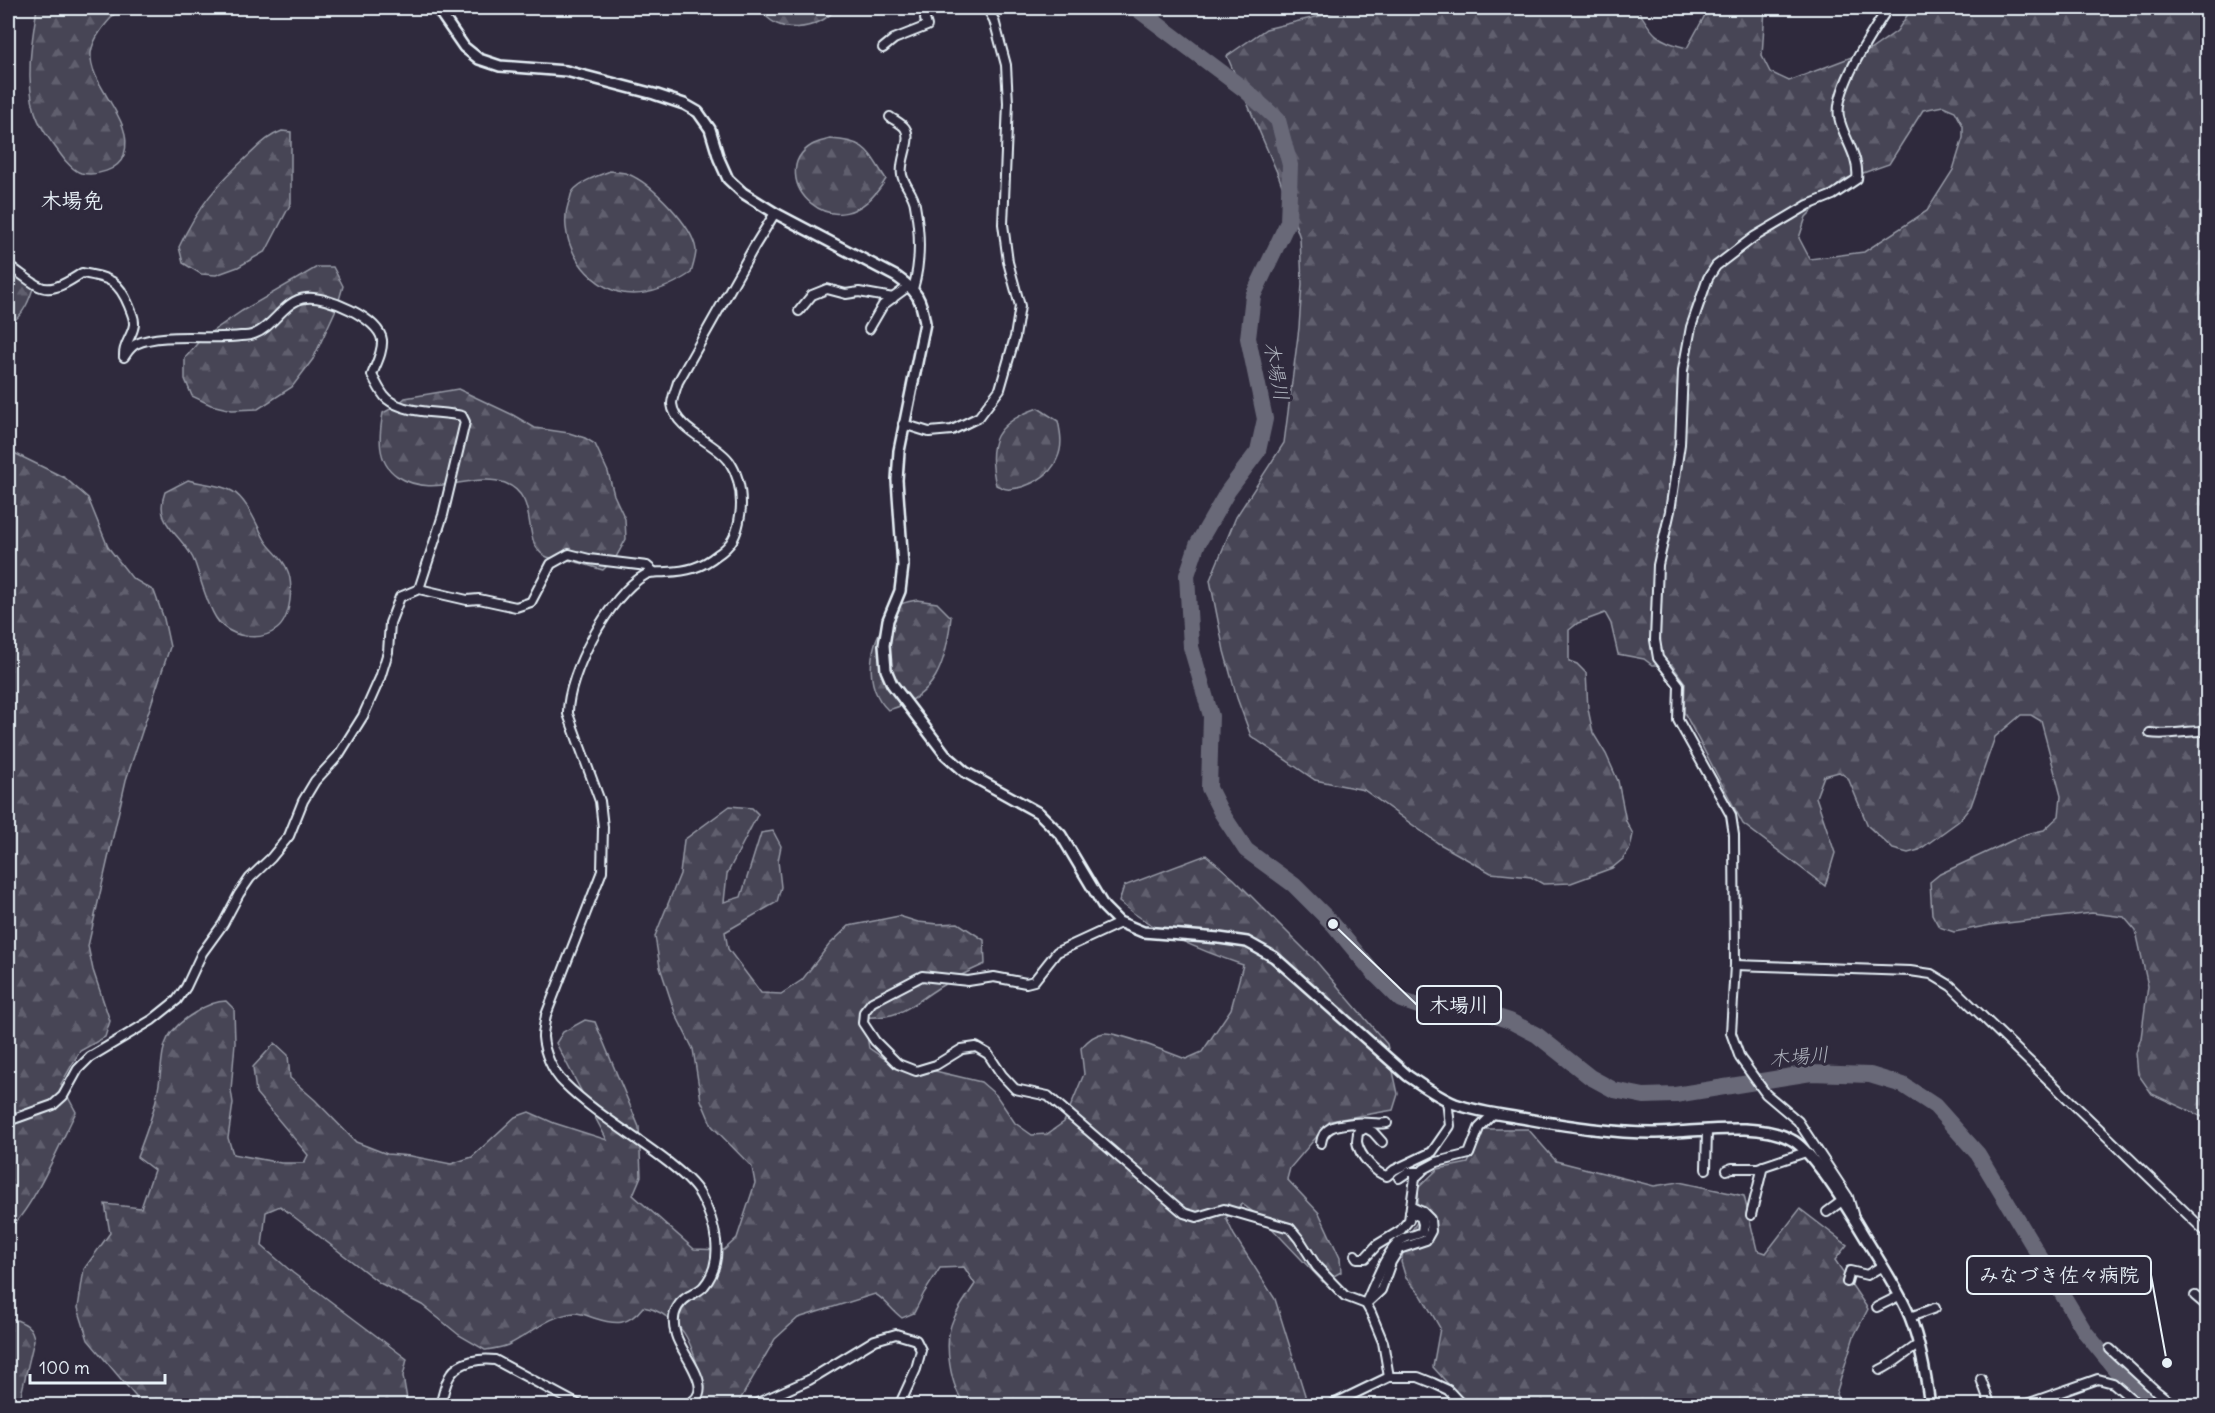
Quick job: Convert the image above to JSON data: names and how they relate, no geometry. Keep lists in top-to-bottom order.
{
  "districts": ["木場免"],
  "water": ["木場川"],
  "places": ["木場川", "みなづき佐々病院"],
  "scale_bar": "100 m"
}
